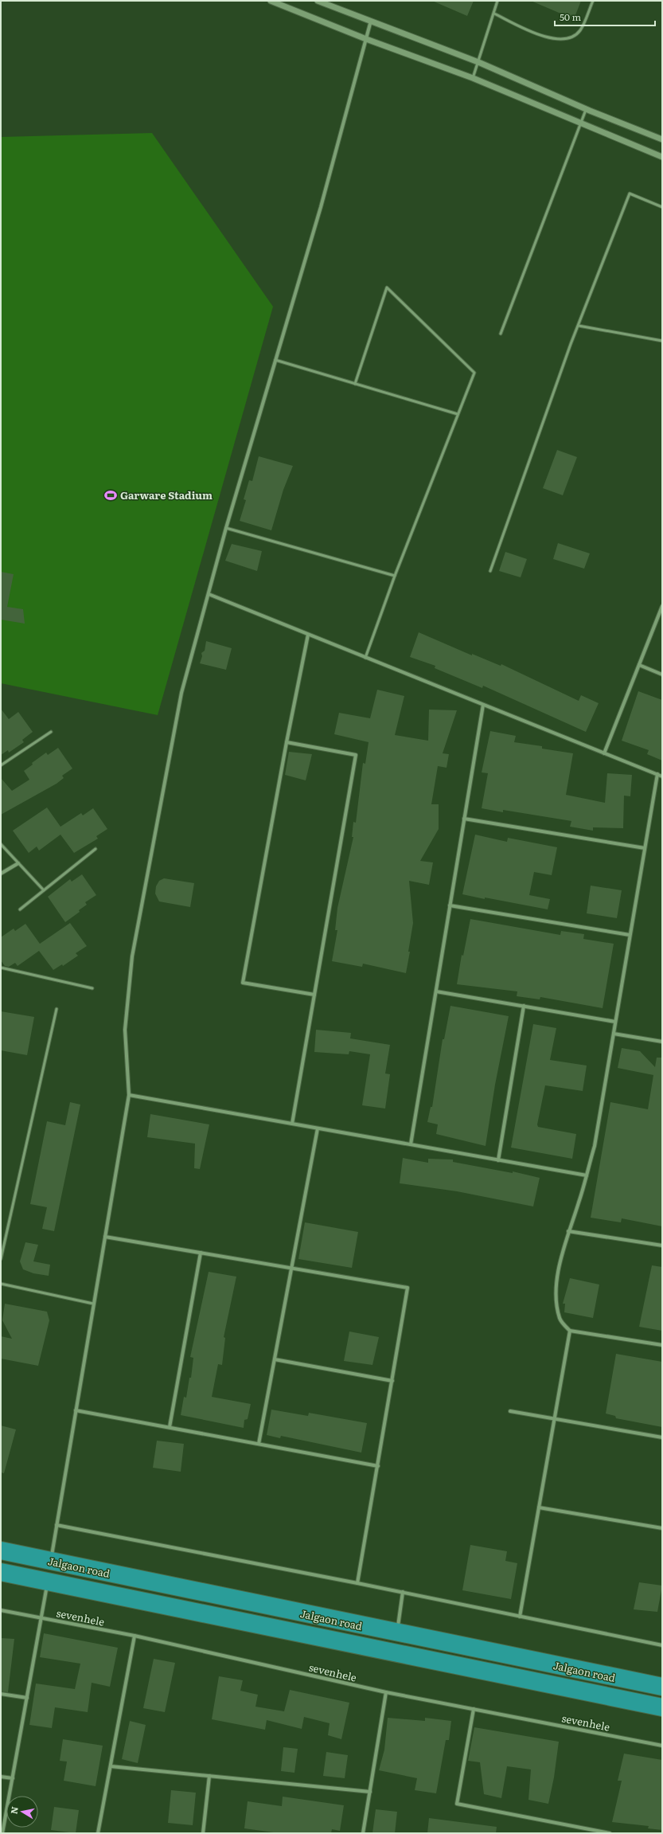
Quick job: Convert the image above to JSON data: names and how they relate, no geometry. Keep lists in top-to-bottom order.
{
  "streets": {
    "highway": ["Jalgaon road"],
    "street": ["sevenhele"]
  },
  "places": {
    "sports": ["Garware Stadium"]
  },
  "scale_bar": "50 m",
  "north": "left"
}
